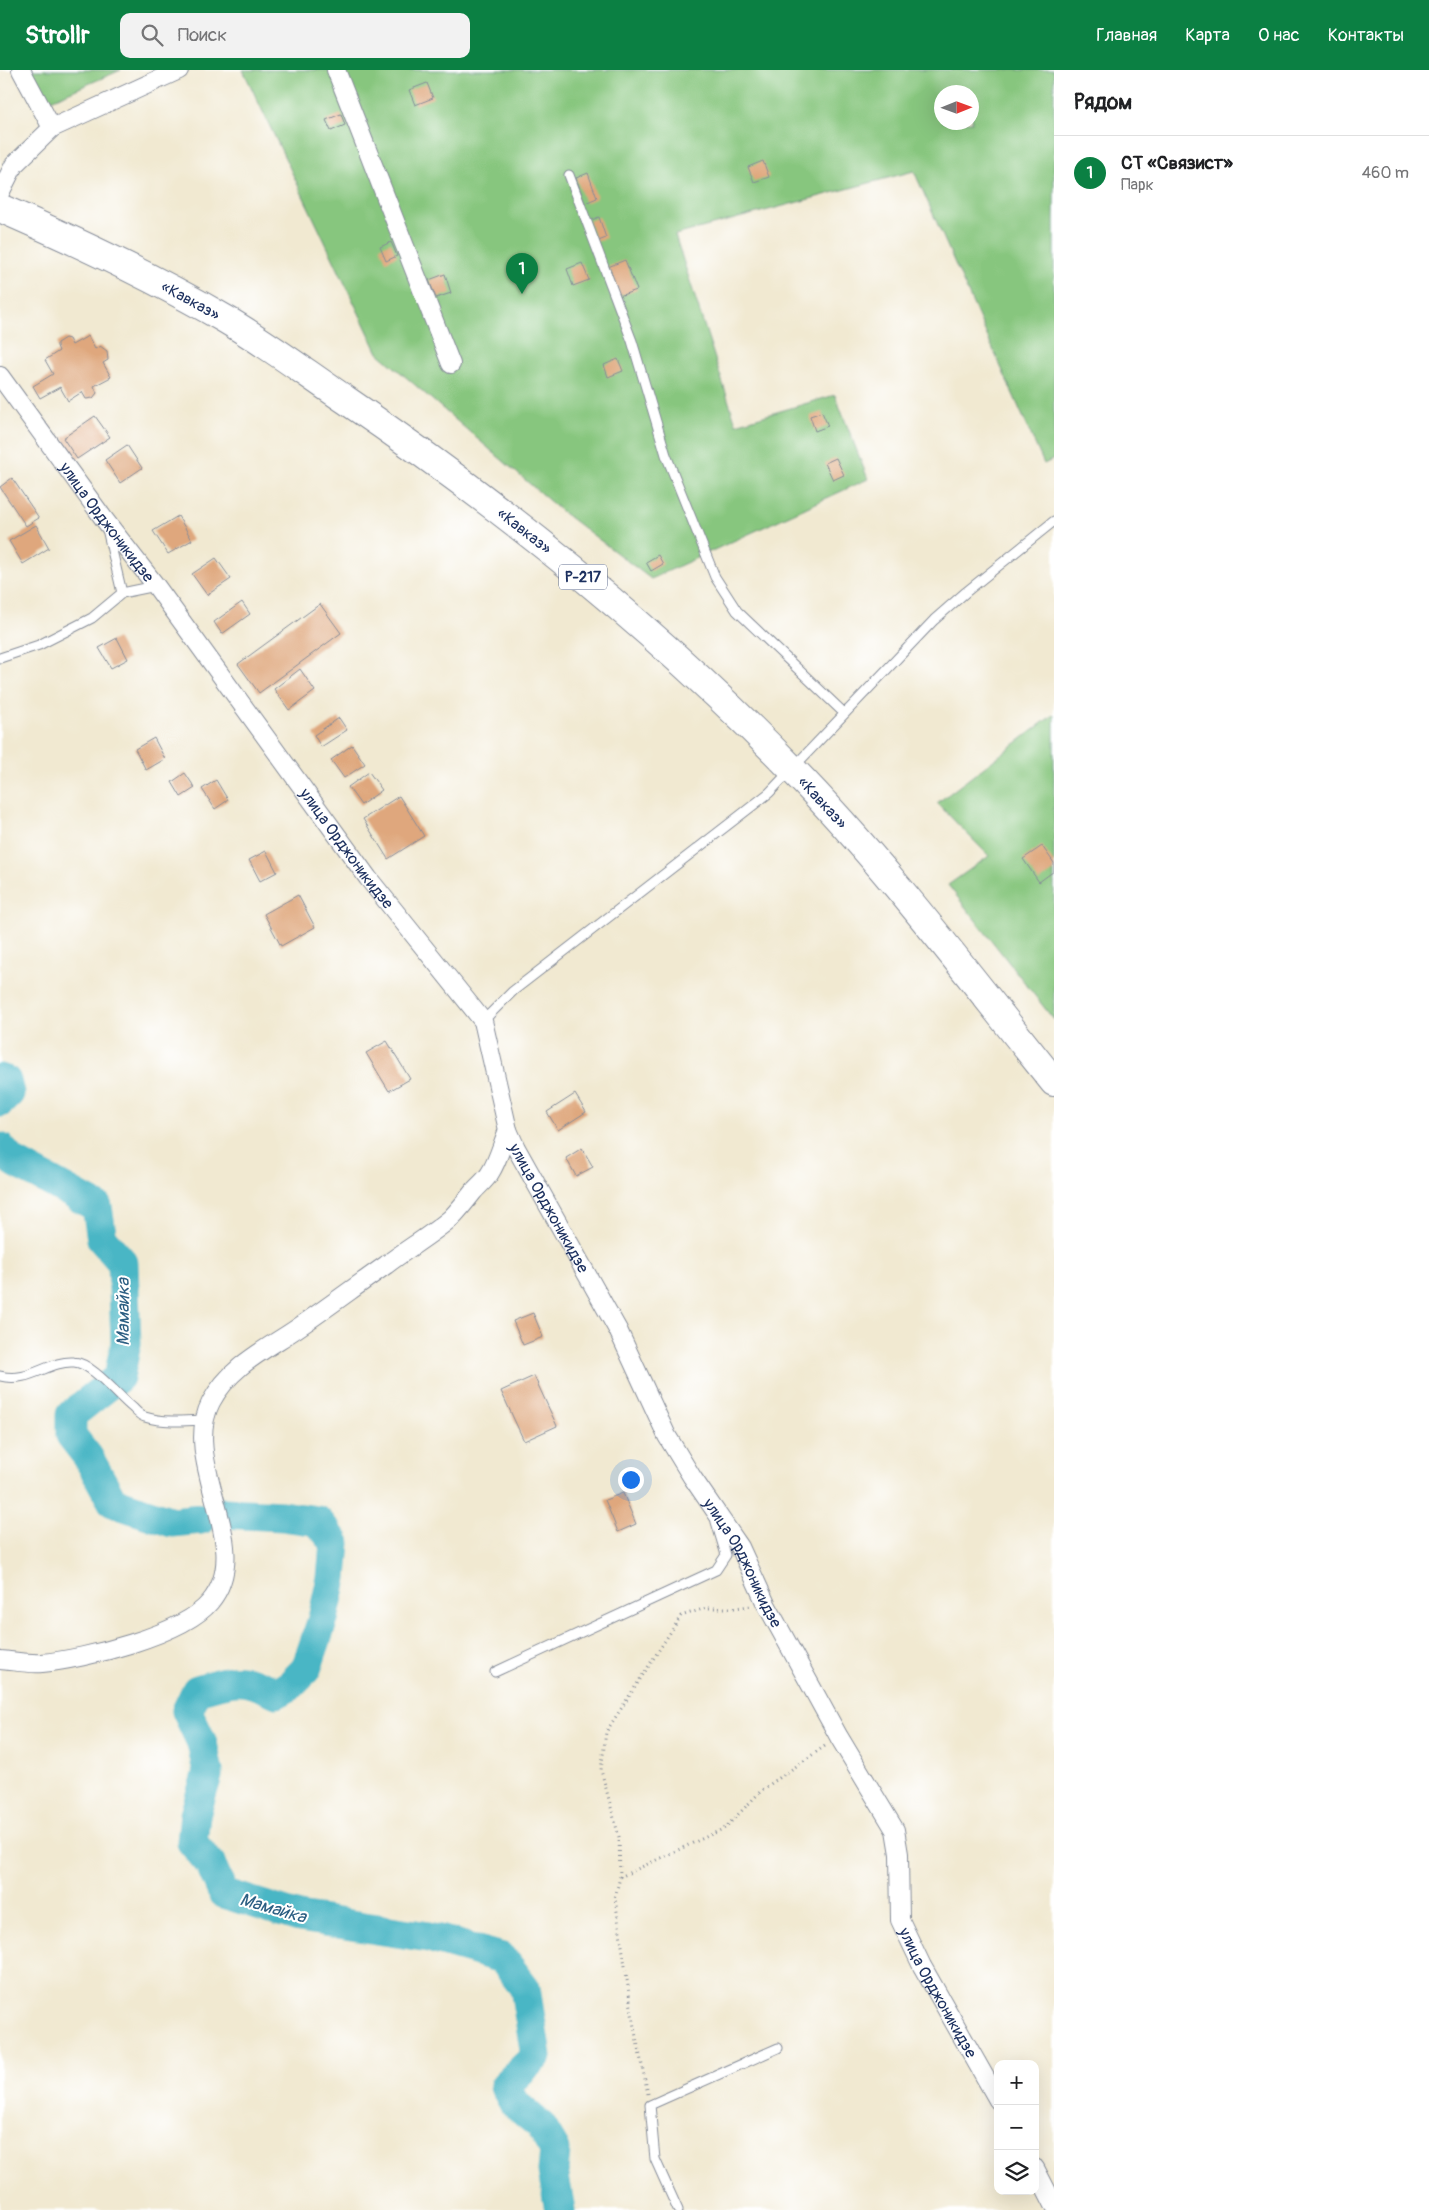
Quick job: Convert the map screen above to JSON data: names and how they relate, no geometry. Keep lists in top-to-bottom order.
{
  "streets": {
    "highway": ["«Кавказ»", "Р-217"],
    "street": ["улица Орджоникидзе"]
  },
  "water": ["Мамайка"],
  "north": "right",
  "page": {
    "header": "Strollr",
    "search": "Поиск",
    "nav": [
      "Главная",
      "Карта",
      "О нас",
      "Контакты"
    ],
    "heading": "Рядом",
    "list": [
      {
        "mark": "1",
        "name": "СТ «Связист»",
        "note": "Парк",
        "value": "460 m"
      }
    ],
    "pins": "1",
    "map_buttons": ["+", "−"]
  }
}
